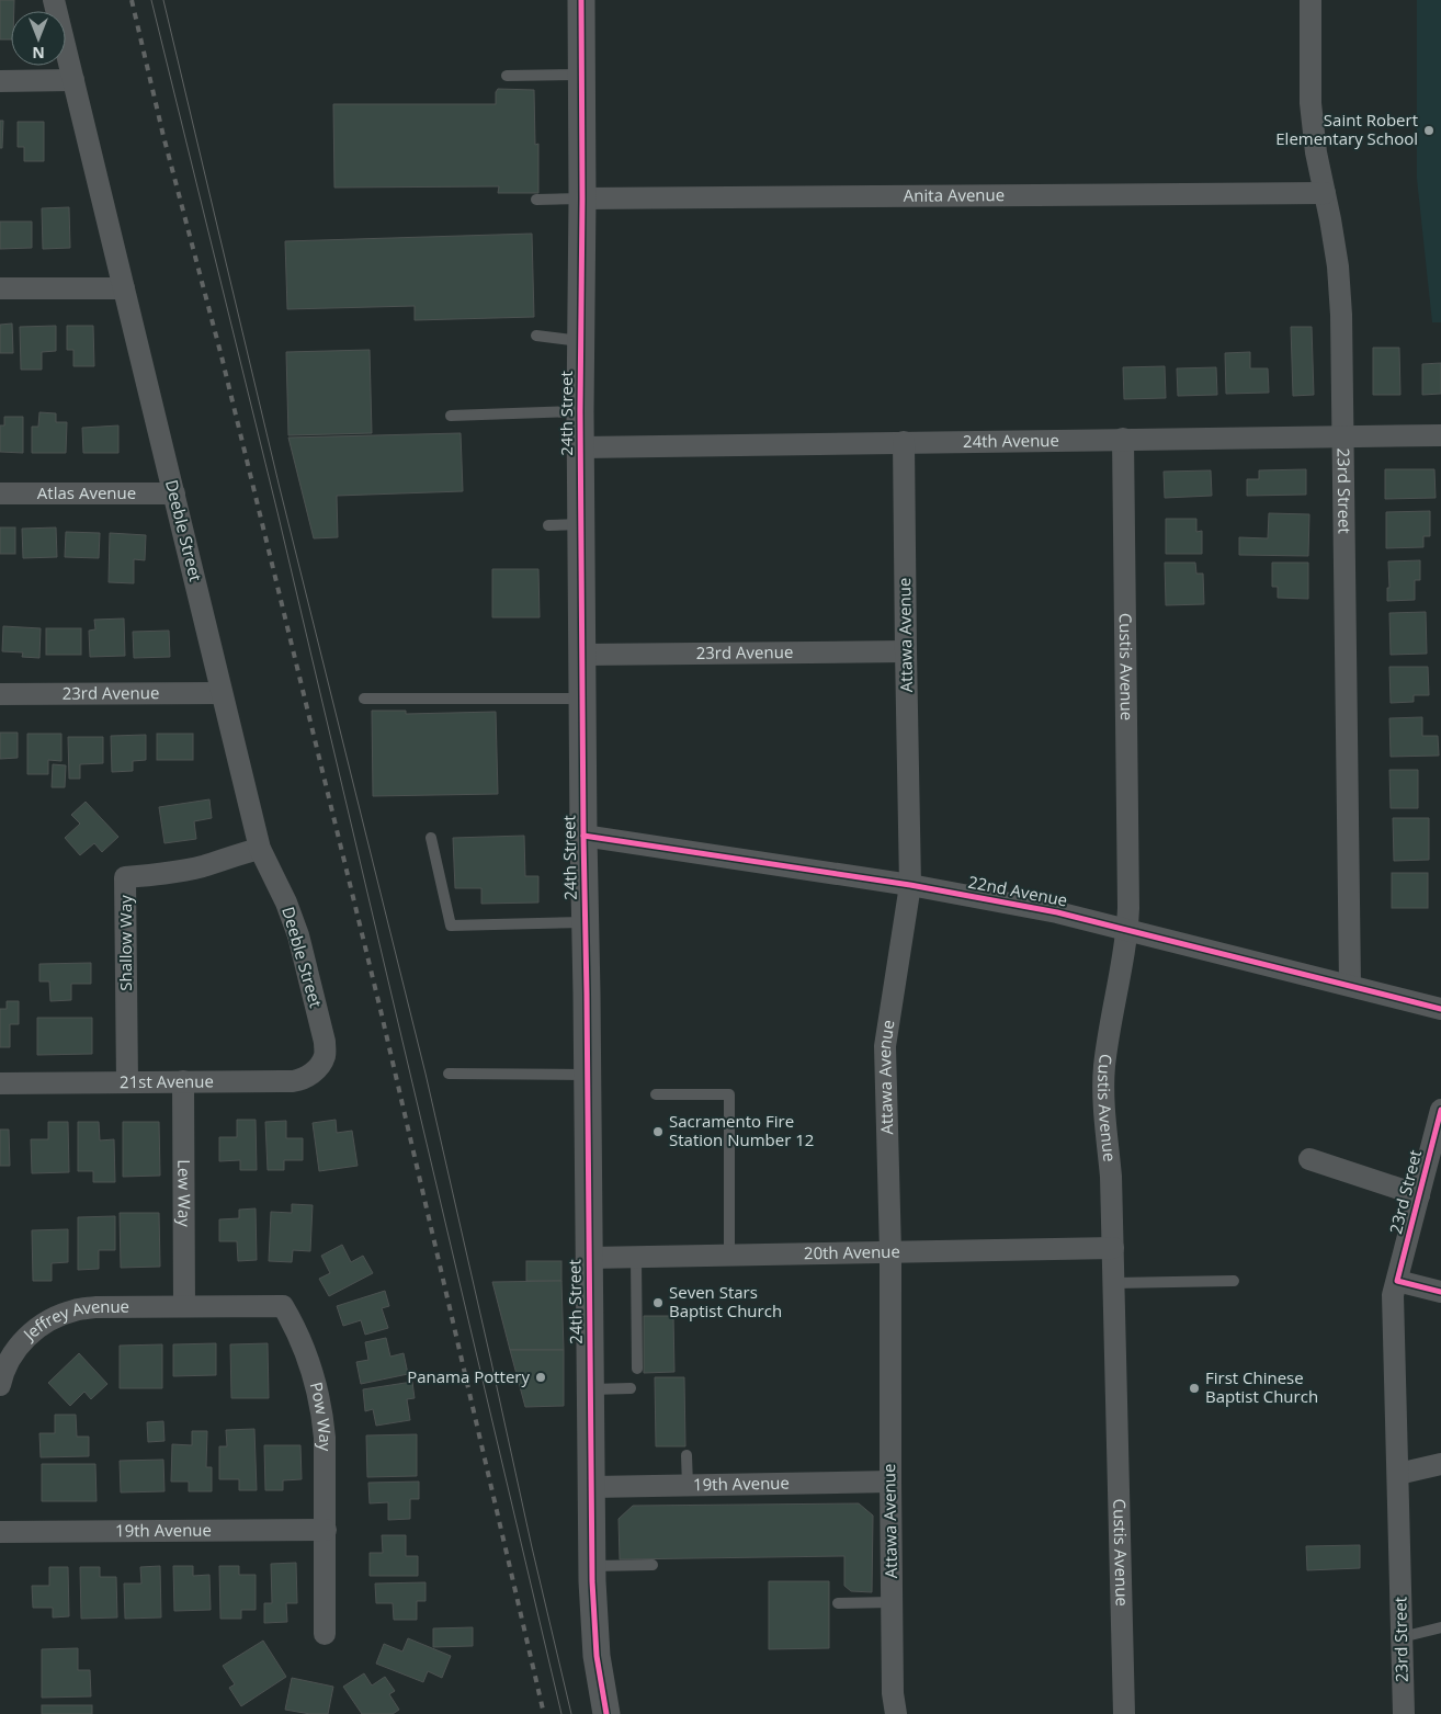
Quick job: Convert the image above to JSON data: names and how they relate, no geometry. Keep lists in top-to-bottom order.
{
  "streets": {
    "street": [
      "Anita Avenue",
      "24th Street",
      "24th Avenue",
      "23rd Street",
      "Atlas Avenue",
      "Deeble Street",
      "Attawa Avenue",
      "23rd Avenue",
      "Custis Avenue",
      "22nd Avenue",
      "Shallow Way",
      "21st Avenue",
      "Lew Way",
      "20th Avenue",
      "Jeffrey Avenue",
      "Pow Way",
      "19th Avenue"
    ]
  },
  "crossings": [
    ["Anita Avenue", "24th Street"],
    ["Anita Avenue", "23rd Street"],
    ["24th Street", "24th Avenue"],
    ["24th Street", "23rd Avenue"],
    ["24th Street", "22nd Avenue"],
    ["24th Street", "20th Avenue"],
    ["24th Street", "19th Avenue"],
    ["24th Avenue", "23rd Street"],
    ["24th Avenue", "Attawa Avenue"],
    ["24th Avenue", "Custis Avenue"],
    ["23rd Street", "22nd Avenue"],
    ["Atlas Avenue", "Deeble Street"],
    ["Deeble Street", "23rd Avenue"],
    ["Deeble Street", "Shallow Way"],
    ["Deeble Street", "21st Avenue"],
    ["Attawa Avenue", "23rd Avenue"],
    ["Attawa Avenue", "22nd Avenue"],
    ["Attawa Avenue", "20th Avenue"],
    ["Attawa Avenue", "19th Avenue"],
    ["Custis Avenue", "22nd Avenue"],
    ["Custis Avenue", "20th Avenue"],
    ["Shallow Way", "21st Avenue"],
    ["21st Avenue", "Lew Way"],
    ["Lew Way", "Jeffrey Avenue"],
    ["Lew Way", "Pow Way"],
    ["Jeffrey Avenue", "Pow Way"],
    ["Pow Way", "19th Avenue"]
  ],
  "places": [
    "Saint Robert Elementary School",
    "Sacramento Fire Station Number 12",
    "Seven Stars Baptist Church",
    "Panama Pottery",
    "First Chinese Baptist Church"
  ],
  "north": "bottom"
}
